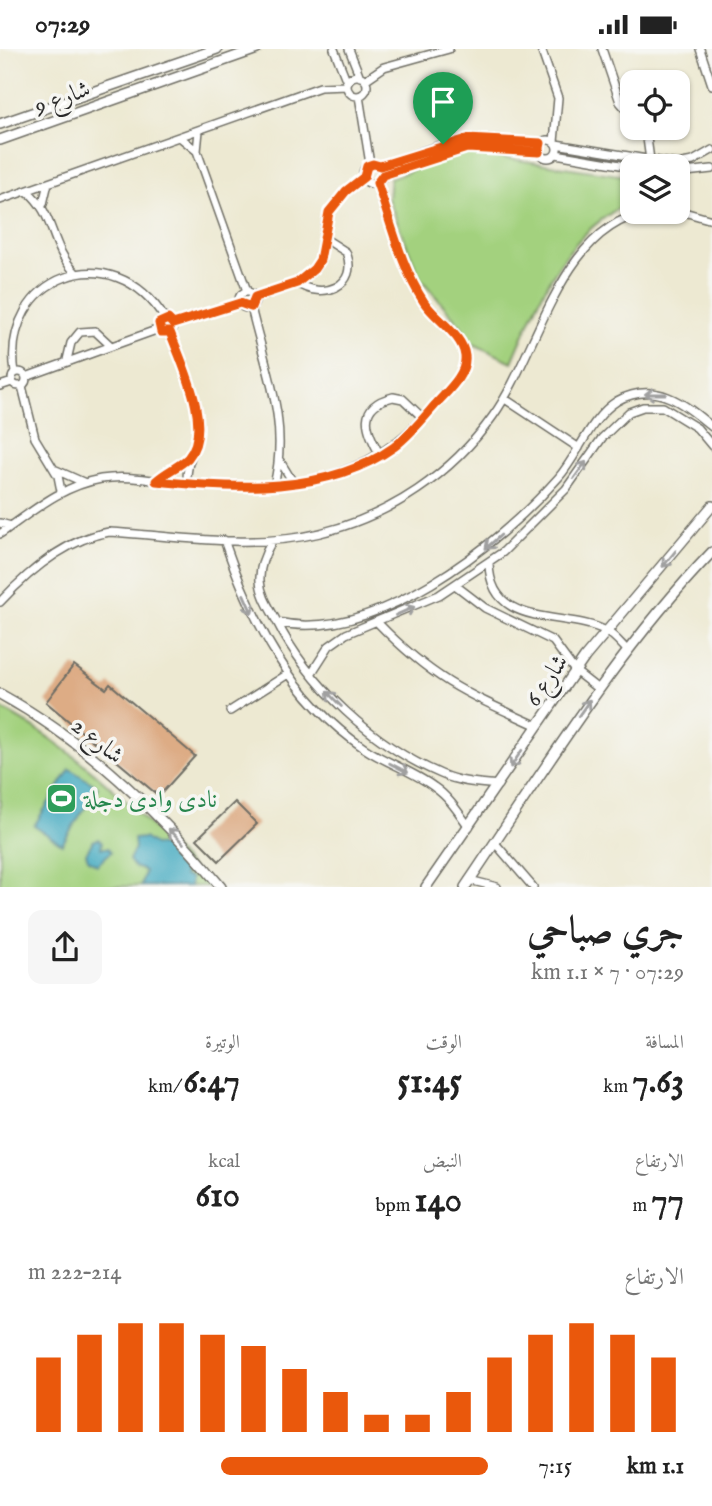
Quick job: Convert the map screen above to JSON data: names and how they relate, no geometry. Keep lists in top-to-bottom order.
{
  "streets": {
    "street": ["شارع 9", "شارع 6", "شارع 2"]
  },
  "one_way": ["شارع 2"],
  "places": {
    "sports": ["نادى وادى دجلة"]
  },
  "page": {
    "status": "07:29",
    "heading": ["جري صباحي", "07:29 · 7 × 1.1 km"],
    "stats": [
      ["المسافة", "7.63 km"],
      ["الوقت", "51:45"],
      ["الوتيرة", "6:47 /km"],
      ["الارتفاع", "77 m"],
      ["النبض", "140 bpm"],
      ["kcal", "610"]
    ],
    "chart": ["الارتفاع", "214–222 m"],
    "list": [
      {
        "name": "1.1 km",
        "note": "7:15"
      }
    ]
  }
}
